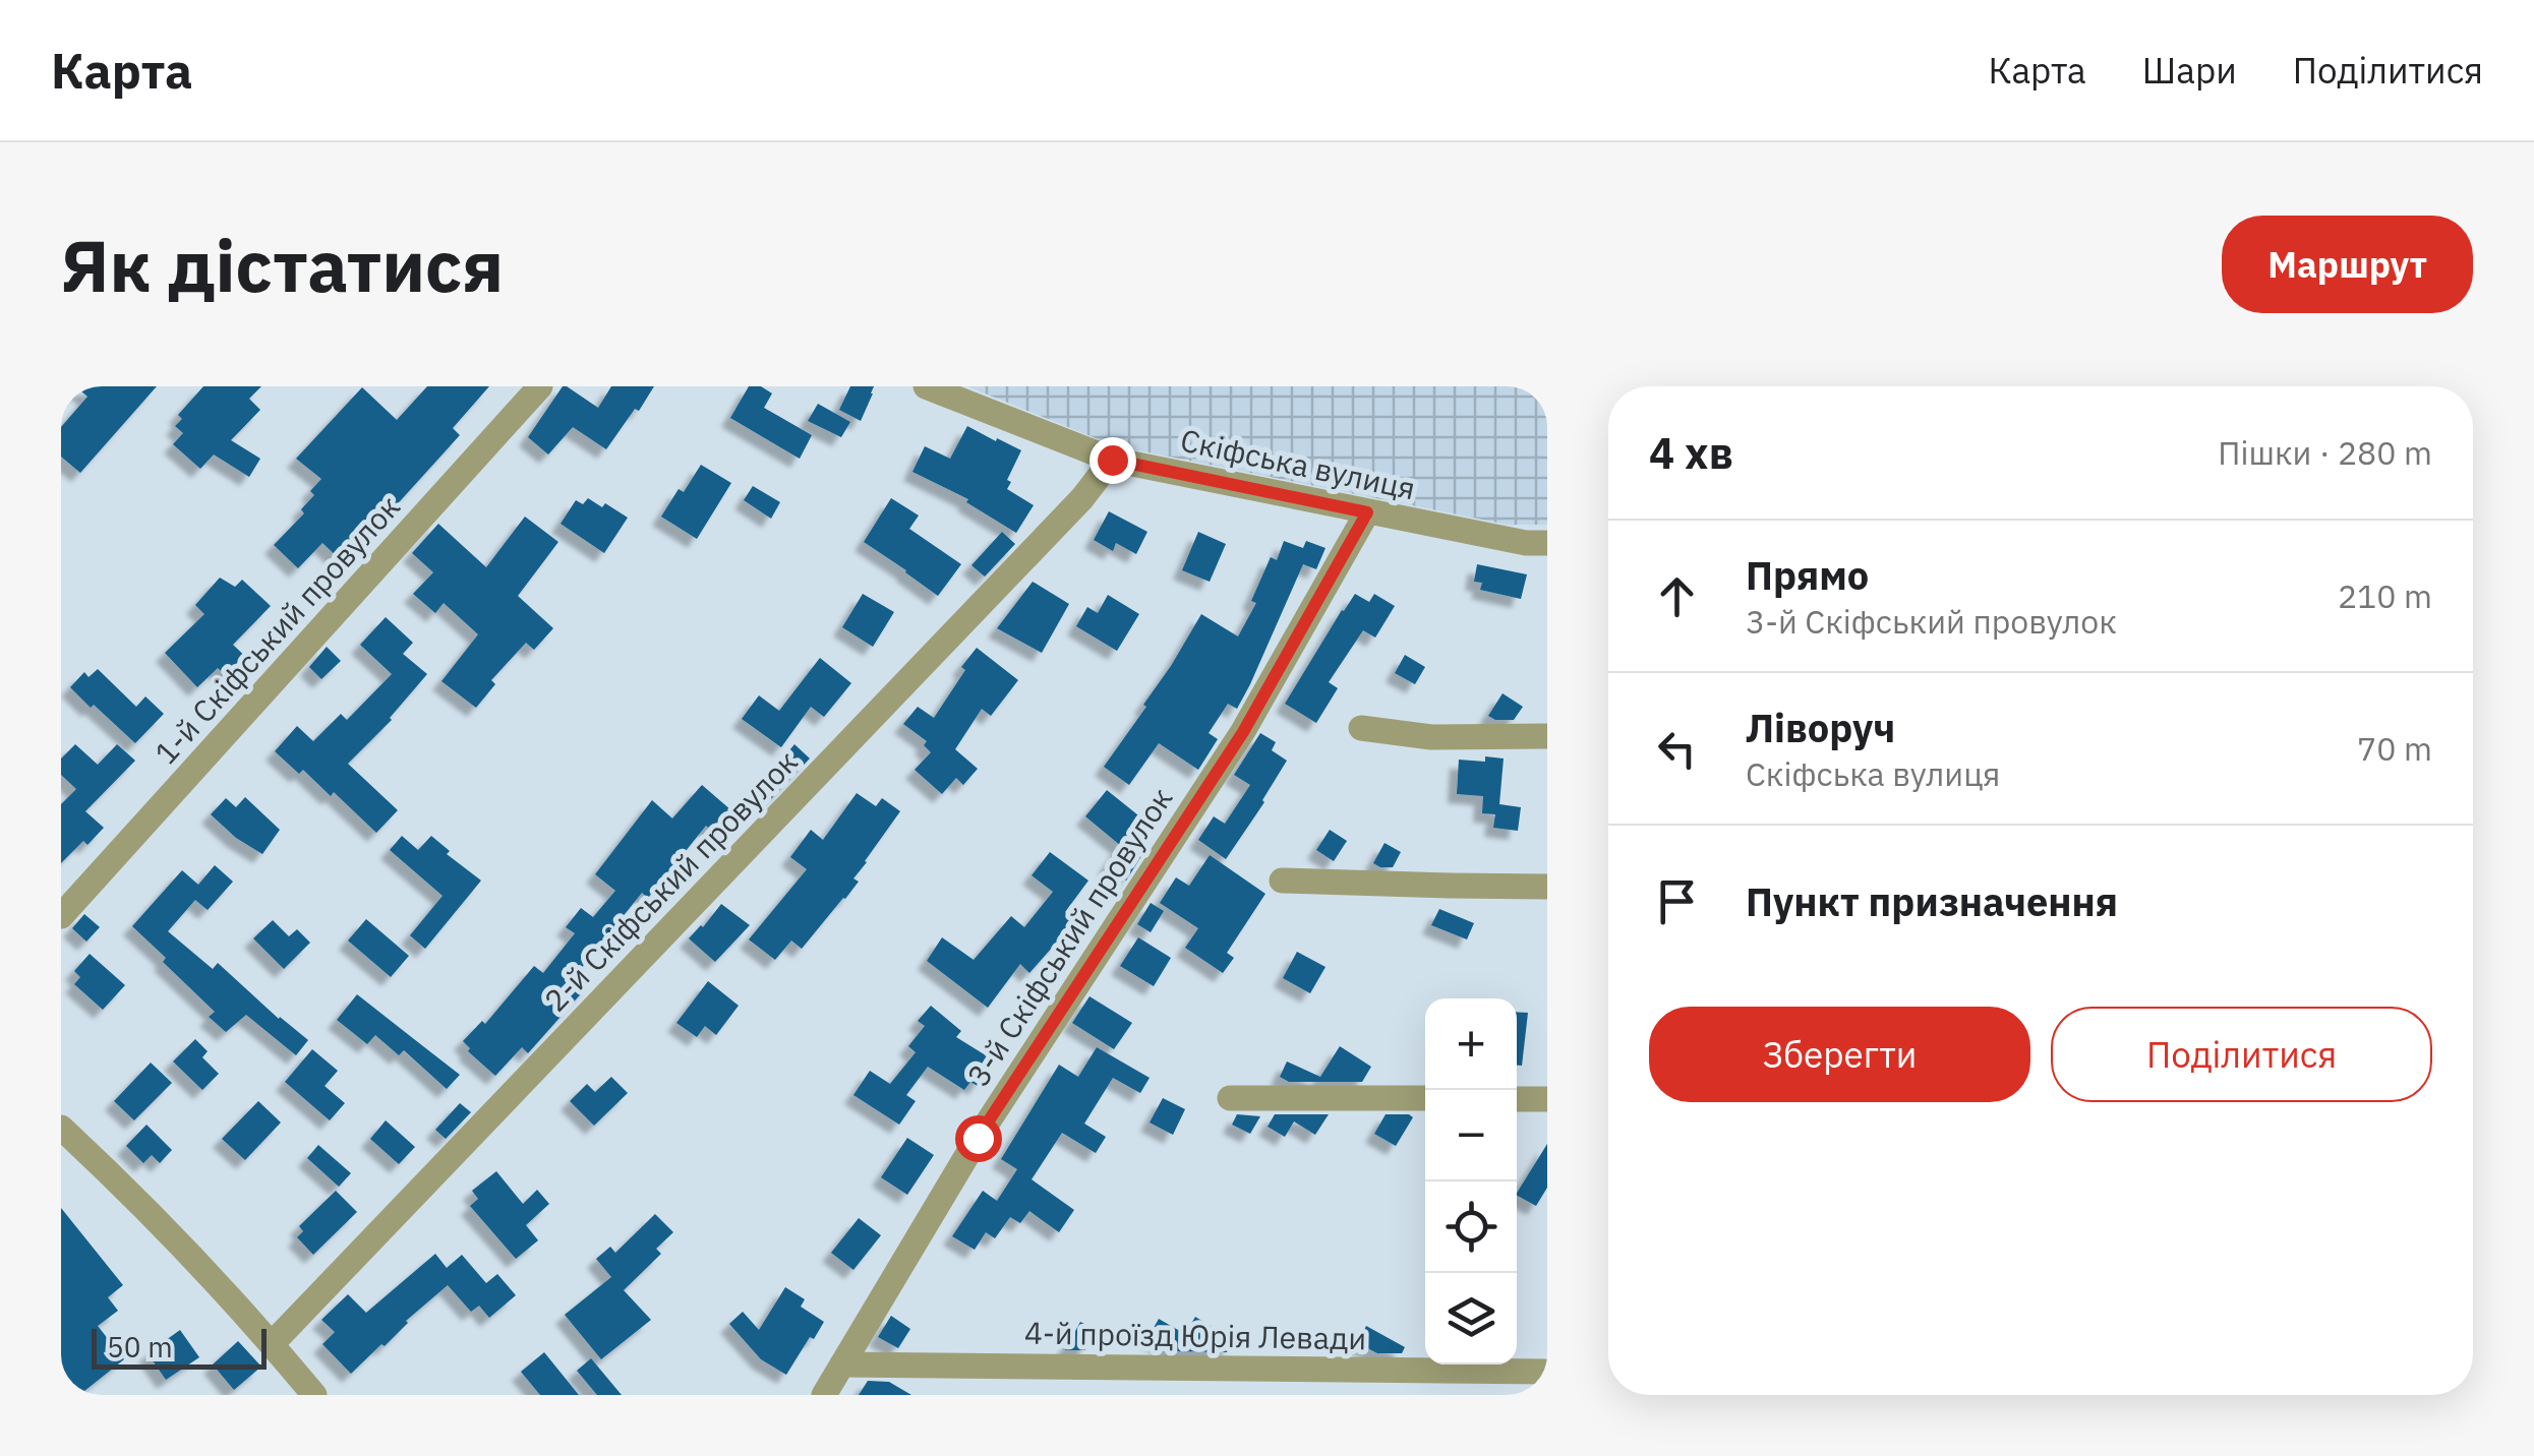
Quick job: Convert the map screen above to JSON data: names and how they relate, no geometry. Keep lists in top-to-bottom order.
{
  "streets": {
    "street": [
      "Скіфська вулиця",
      "1-й Скіфський провулок",
      "2-й Скіфський провулок",
      "3-й Скіфський провулок",
      "4-й проїзд Юрія Левади"
    ]
  },
  "crossings": [
    ["Скіфська вулиця", "2-й Скіфський провулок"],
    ["Скіфська вулиця", "3-й Скіфський провулок"],
    ["3-й Скіфський провулок", "4-й проїзд Юрія Левади"]
  ],
  "scale_bar": "50 m",
  "page": {
    "header": "Карта",
    "nav": ["Карта", "Шари", "Поділитися"],
    "buttons": [
      "Маршрут",
      ["Зберегти", "Поділитися"]
    ],
    "title": "Як дістатися",
    "heading": ["4 хв", "Пішки · 280 m"],
    "list": [
      ["Прямо", "3-й Скіфський провулок", "210 m"],
      ["Ліворуч", "Скіфська вулиця", "70 m"],
      "Пункт призначення"
    ],
    "map_buttons": ["+", "−"],
    "scale": "50 m"
  }
}
